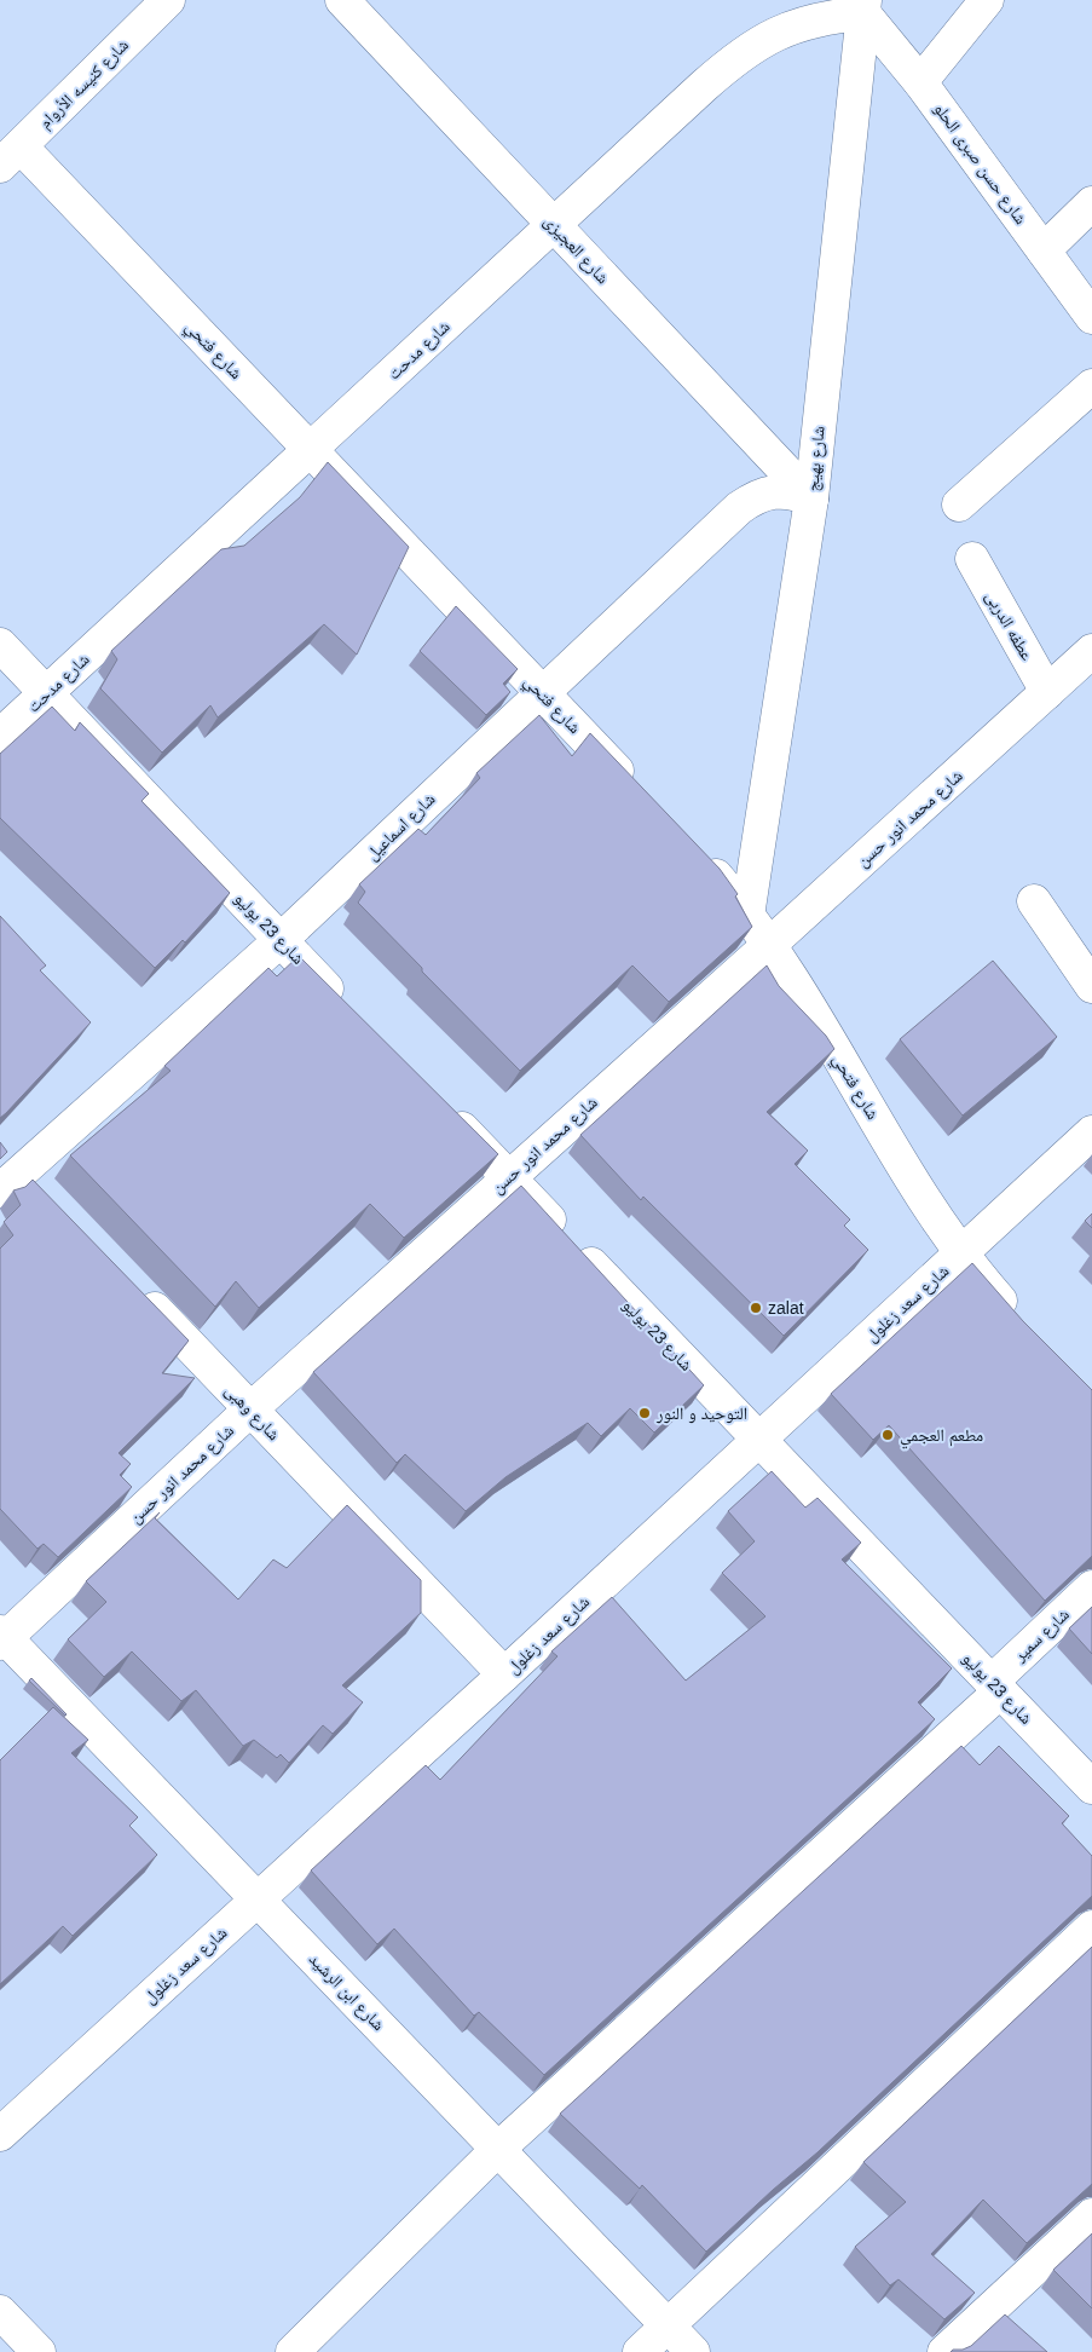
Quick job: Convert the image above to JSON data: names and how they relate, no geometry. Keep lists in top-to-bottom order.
{
  "streets": {
    "street": [
      "شارع كنيسه الأروام",
      "شارع حسن صبرى الحلو",
      "شارع العجيزى",
      "شارع فتحي",
      "شارع مدحت",
      "شارع بهيج",
      "عطفه الدربى",
      "شارع محمد انور حسن",
      "شارع اسماعيل",
      "شارع 23 يوليو",
      "شارع سعد زغلول",
      "شارع وهبى",
      "شارع سمير",
      "شارع ابن الرشيد"
    ]
  },
  "crossings": [
    ["شارع كنيسه الأروام", "شارع فتحي"],
    ["شارع حسن صبرى الحلو", "شارع مدحت"],
    ["شارع حسن صبرى الحلو", "شارع بهيج"],
    ["شارع العجيزى", "شارع مدحت"],
    ["شارع العجيزى", "شارع بهيج"],
    ["شارع العجيزى", "شارع اسماعيل"],
    ["شارع فتحي", "شارع مدحت"],
    ["شارع فتحي", "شارع بهيج"],
    ["شارع فتحي", "شارع محمد انور حسن"],
    ["شارع فتحي", "شارع اسماعيل"],
    ["شارع فتحي", "شارع سعد زغلول"],
    ["شارع مدحت", "شارع بهيج"],
    ["شارع مدحت", "شارع 23 يوليو"],
    ["شارع بهيج", "شارع اسماعيل"],
    ["عطفه الدربى", "شارع محمد انور حسن"],
    ["شارع محمد انور حسن", "شارع 23 يوليو"],
    ["شارع محمد انور حسن", "شارع وهبى"],
    ["شارع محمد انور حسن", "شارع ابن الرشيد"],
    ["شارع اسماعيل", "شارع 23 يوليو"],
    ["شارع 23 يوليو", "شارع سعد زغلول"],
    ["شارع 23 يوليو", "شارع سمير"],
    ["شارع سعد زغلول", "شارع وهبى"],
    ["شارع سعد زغلول", "شارع ابن الرشيد"],
    ["شارع سمير", "شارع ابن الرشيد"]
  ],
  "places": ["zalat", "التوحيد و النور", "مطعم العجمي"]
}
